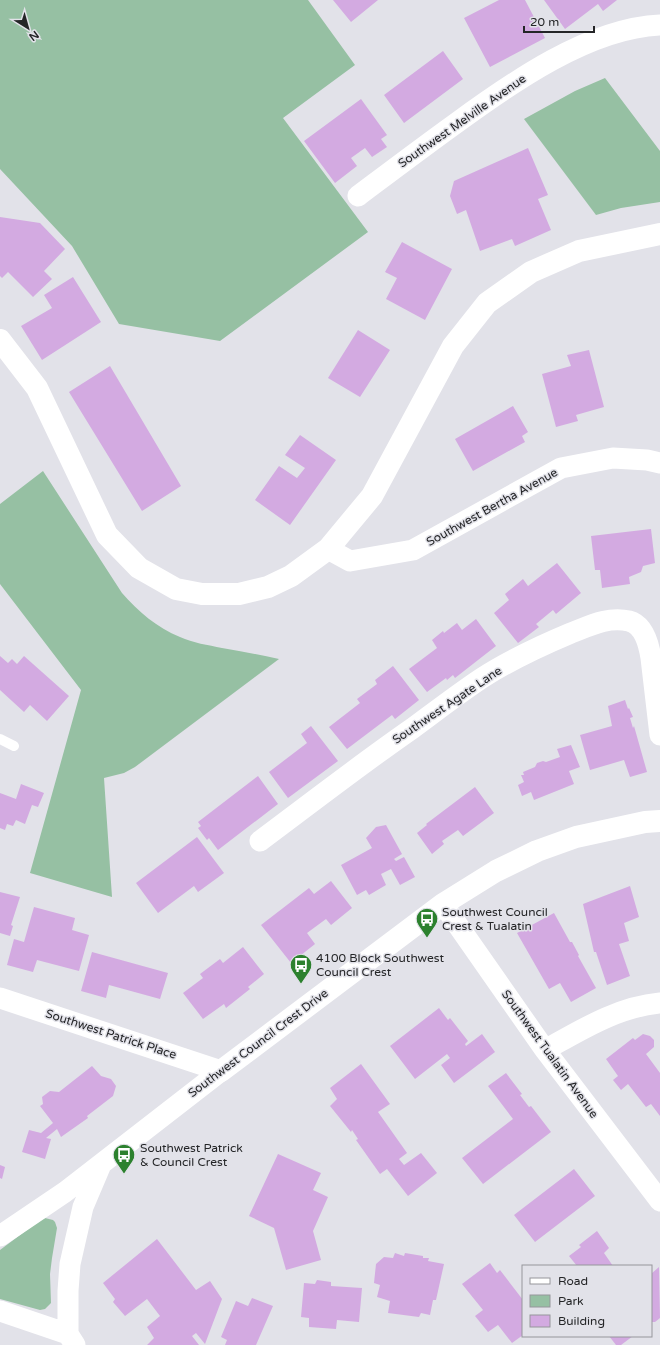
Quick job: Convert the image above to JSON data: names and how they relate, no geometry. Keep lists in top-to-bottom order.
{
  "streets": {
    "street": [
      "Southwest Melville Avenue",
      "Southwest Bertha Avenue",
      "Southwest Agate Lane",
      "Southwest Patrick Place",
      "Southwest Council Crest Drive",
      "Southwest Tualatin Avenue"
    ]
  },
  "crossings": [
    ["Southwest Patrick Place", "Southwest Council Crest Drive"],
    ["Southwest Council Crest Drive", "Southwest Tualatin Avenue"]
  ],
  "places": {
    "bus stop": ["Southwest Council Crest & Tualatin", "4100 Block Southwest Council Crest", "Southwest Patrick & Council Crest"]
  },
  "legend": ["Road", "Park", "Building"],
  "scale_bar": "20 m",
  "north": "bottom right"
}
